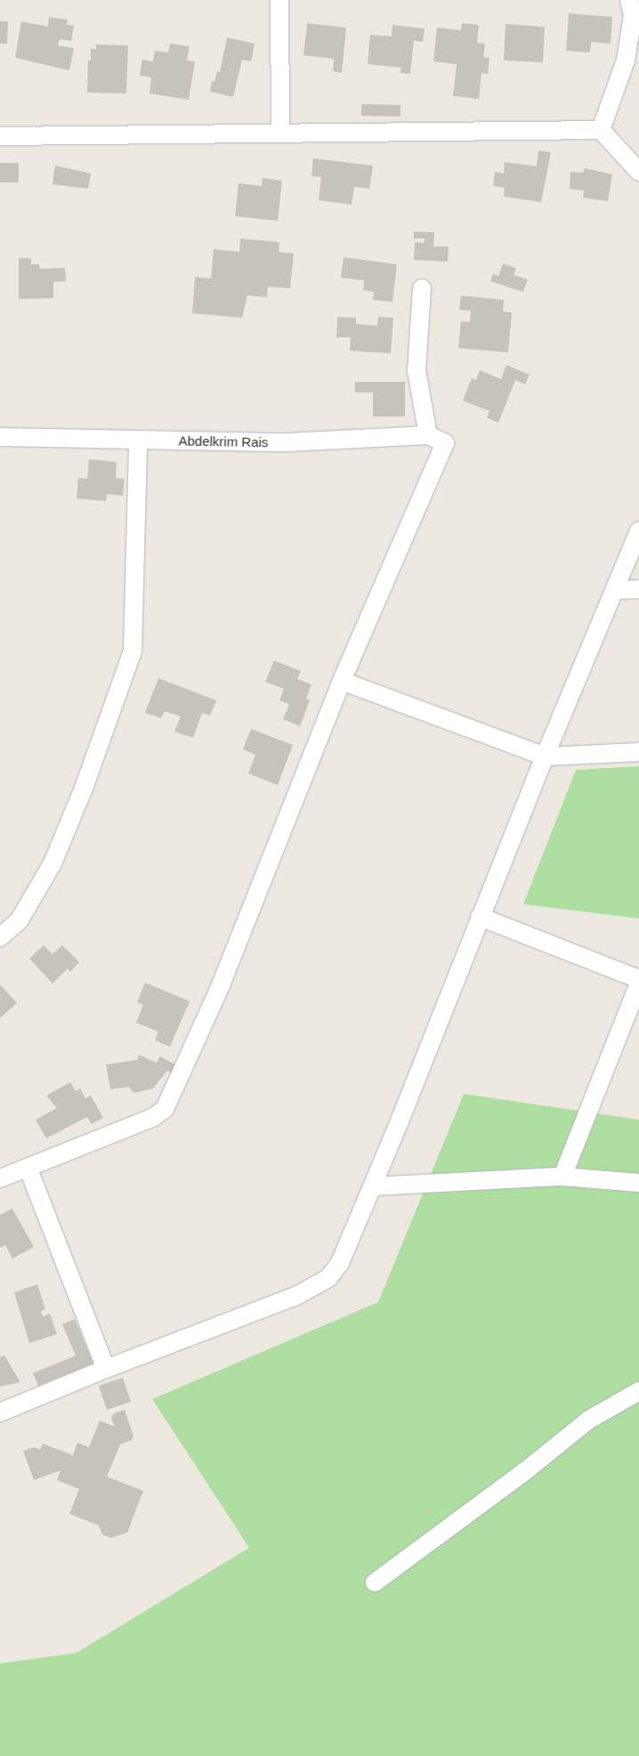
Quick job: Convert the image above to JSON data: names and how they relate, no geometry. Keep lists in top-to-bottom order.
{
  "streets": {
    "street": ["Abdelkrim Rais"]
  }
}
